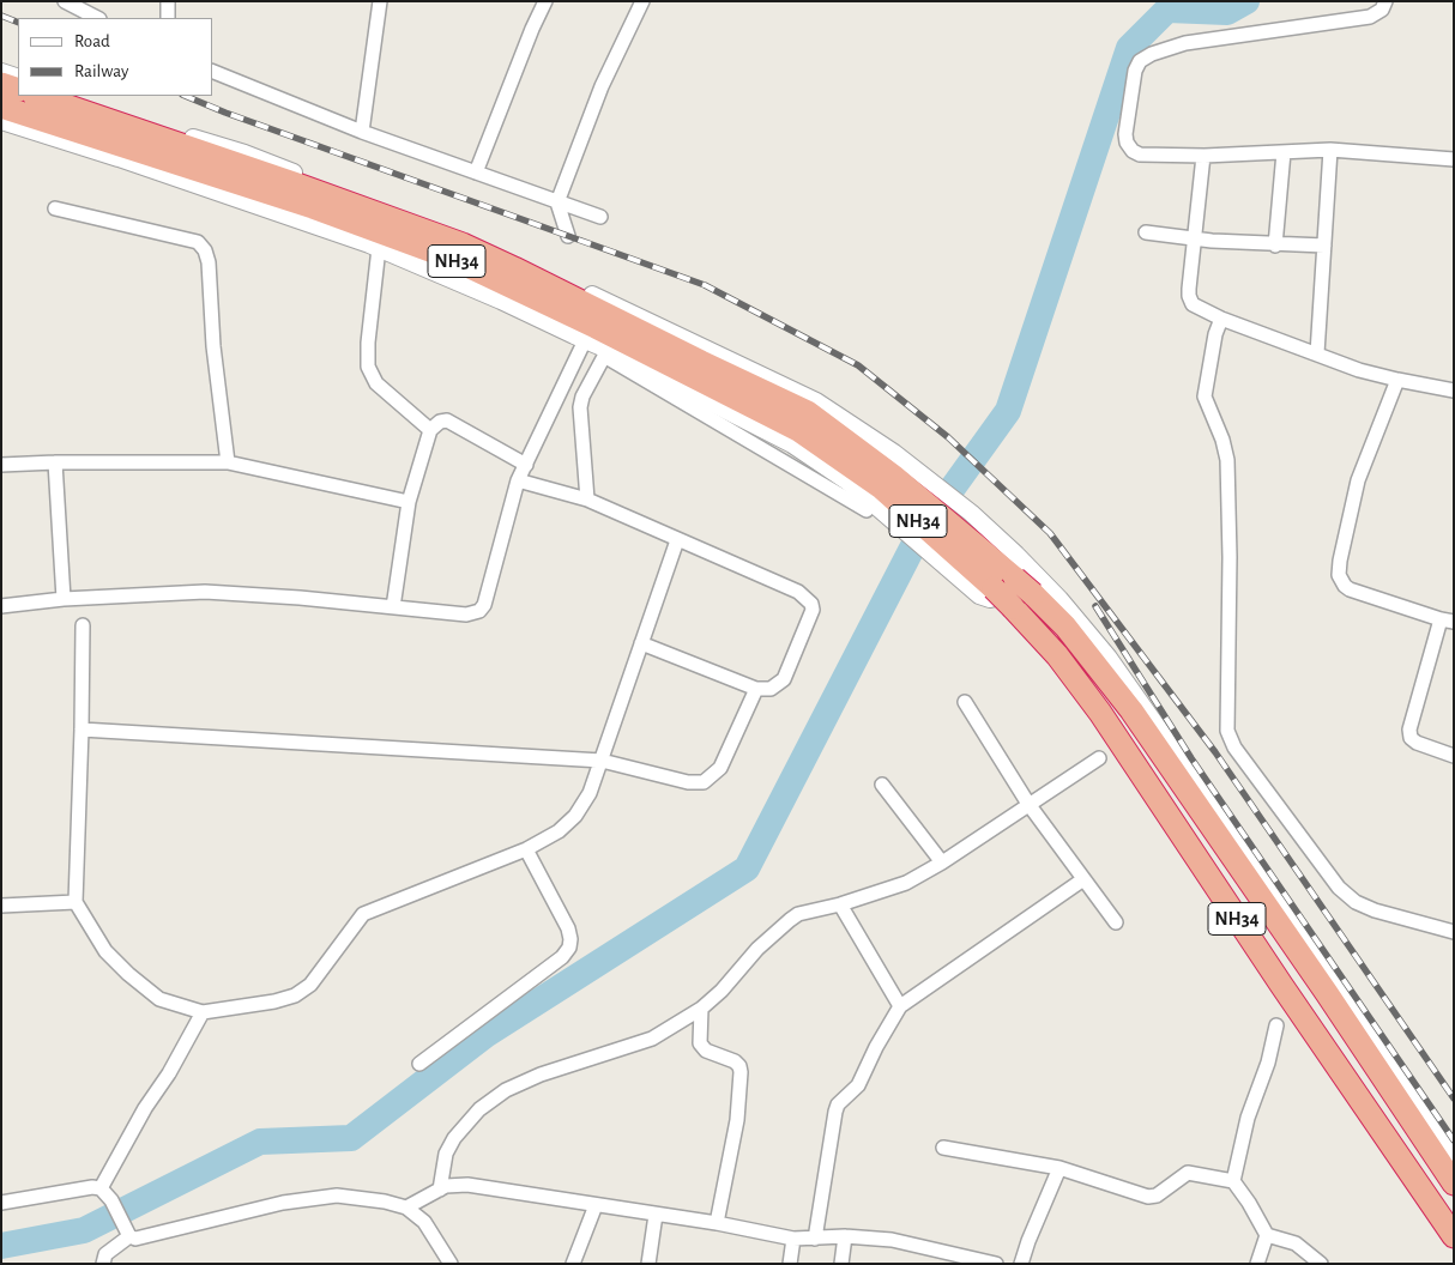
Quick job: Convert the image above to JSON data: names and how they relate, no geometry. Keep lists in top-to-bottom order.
{
  "streets": {
    "highway": ["NH34"]
  },
  "legend": ["Road", "Railway"]
}
